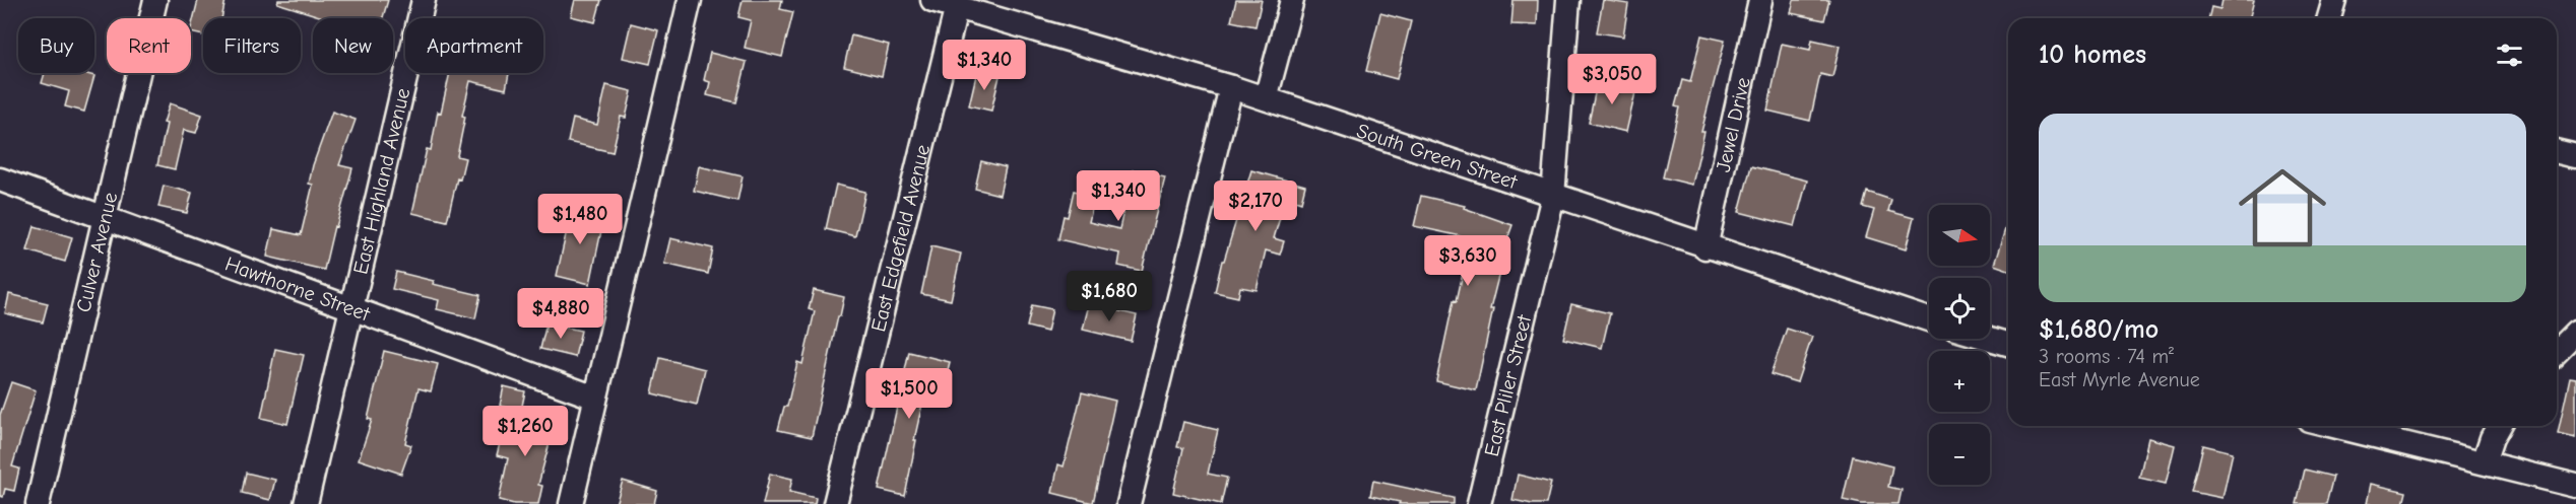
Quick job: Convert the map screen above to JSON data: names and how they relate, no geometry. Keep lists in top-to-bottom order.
{
  "streets": {
    "street": [
      "Jewel Drive",
      "South Green Street",
      "East Highland Avenue",
      "East Edgefield Avenue",
      "Culver Avenue",
      "Hawthorne Street",
      "East Pliler Street"
    ]
  },
  "crossings": [
    ["Jewel Drive", "South Green Street"],
    ["South Green Street", "East Edgefield Avenue"],
    ["South Green Street", "East Pliler Street"],
    ["East Highland Avenue", "Hawthorne Street"],
    ["Culver Avenue", "Hawthorne Street"]
  ],
  "north": "right",
  "page": {
    "chip": [
      "Buy",
      "Rent",
      "Filters",
      "New",
      "Apartment"
    ],
    "heading": "10 homes",
    "price": [
      "$1,340",
      "$3,050",
      "$1,340",
      "$2,170",
      "$1,480",
      "$3,630",
      "$1,680",
      "$4,880",
      "$1,500",
      "$1,260"
    ],
    "list": [
      {
        "name": "$1,680/mo",
        "note": "3 rooms · 74 m² · East Myrle Avenue"
      }
    ],
    "map_buttons": ["+", "−"]
  }
}
